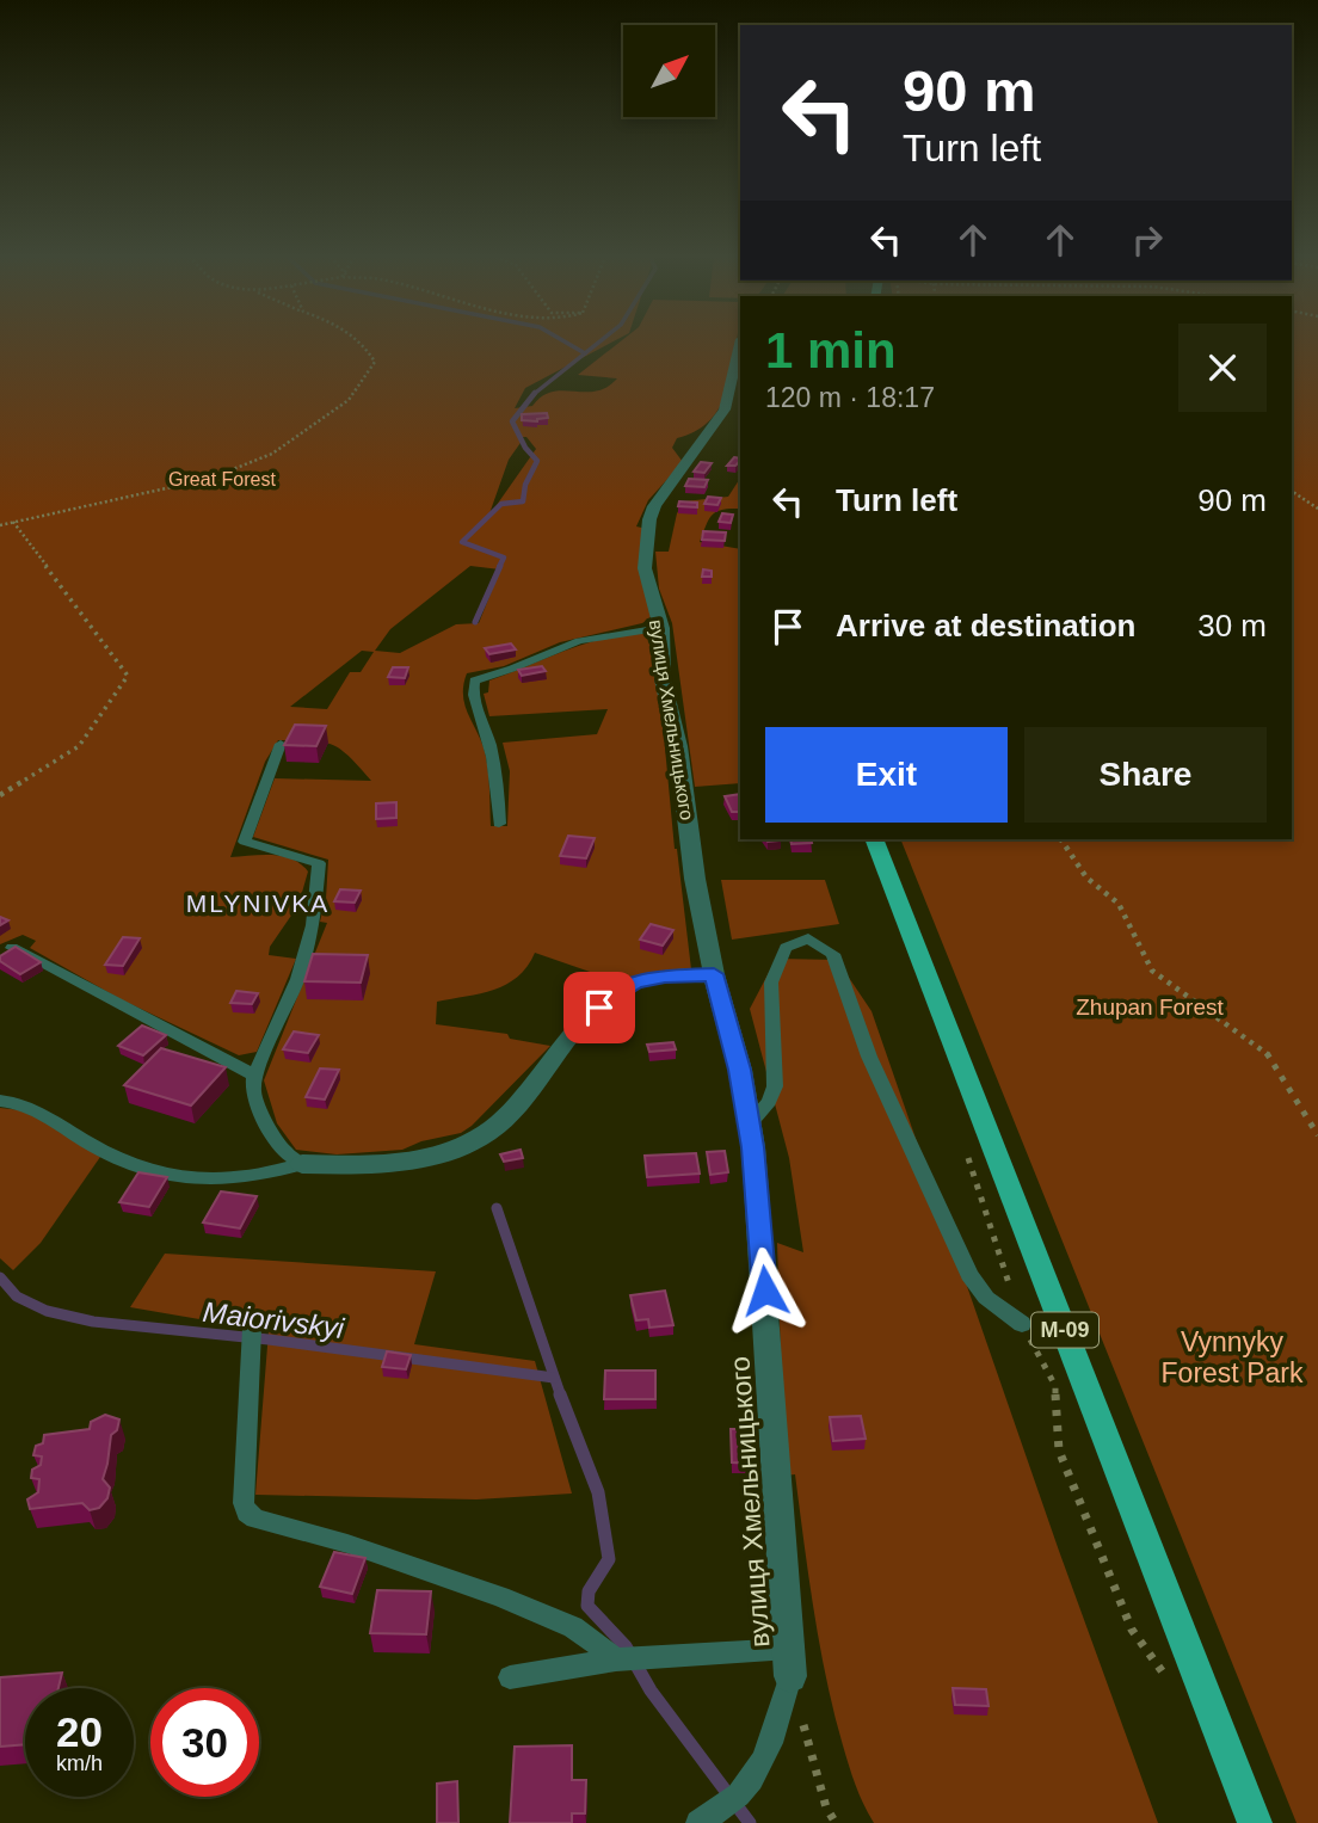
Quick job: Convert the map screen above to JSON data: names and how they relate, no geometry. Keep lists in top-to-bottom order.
{
  "streets": {
    "main road": ["М-09"],
    "street": ["вулиця Хмельницького"]
  },
  "districts": ["MLYNIVKA"],
  "water": ["Maiorivskyi"],
  "parks": ["Great Forest", "Zhupan Forest", "Vynnyky Forest Park"],
  "north": "top right",
  "page": {
    "turn": ["90 m", "Turn left"],
    "heading": ["1 min", "120 m · 18:17"],
    "list": [
      {
        "name": "Turn left",
        "value": "90 m"
      },
      {
        "name": "Arrive at destination",
        "value": "30 m"
      }
    ],
    "buttons": ["Exit", "Share"],
    "speed": "20 km/h",
    "limit": "30"
  }
}
